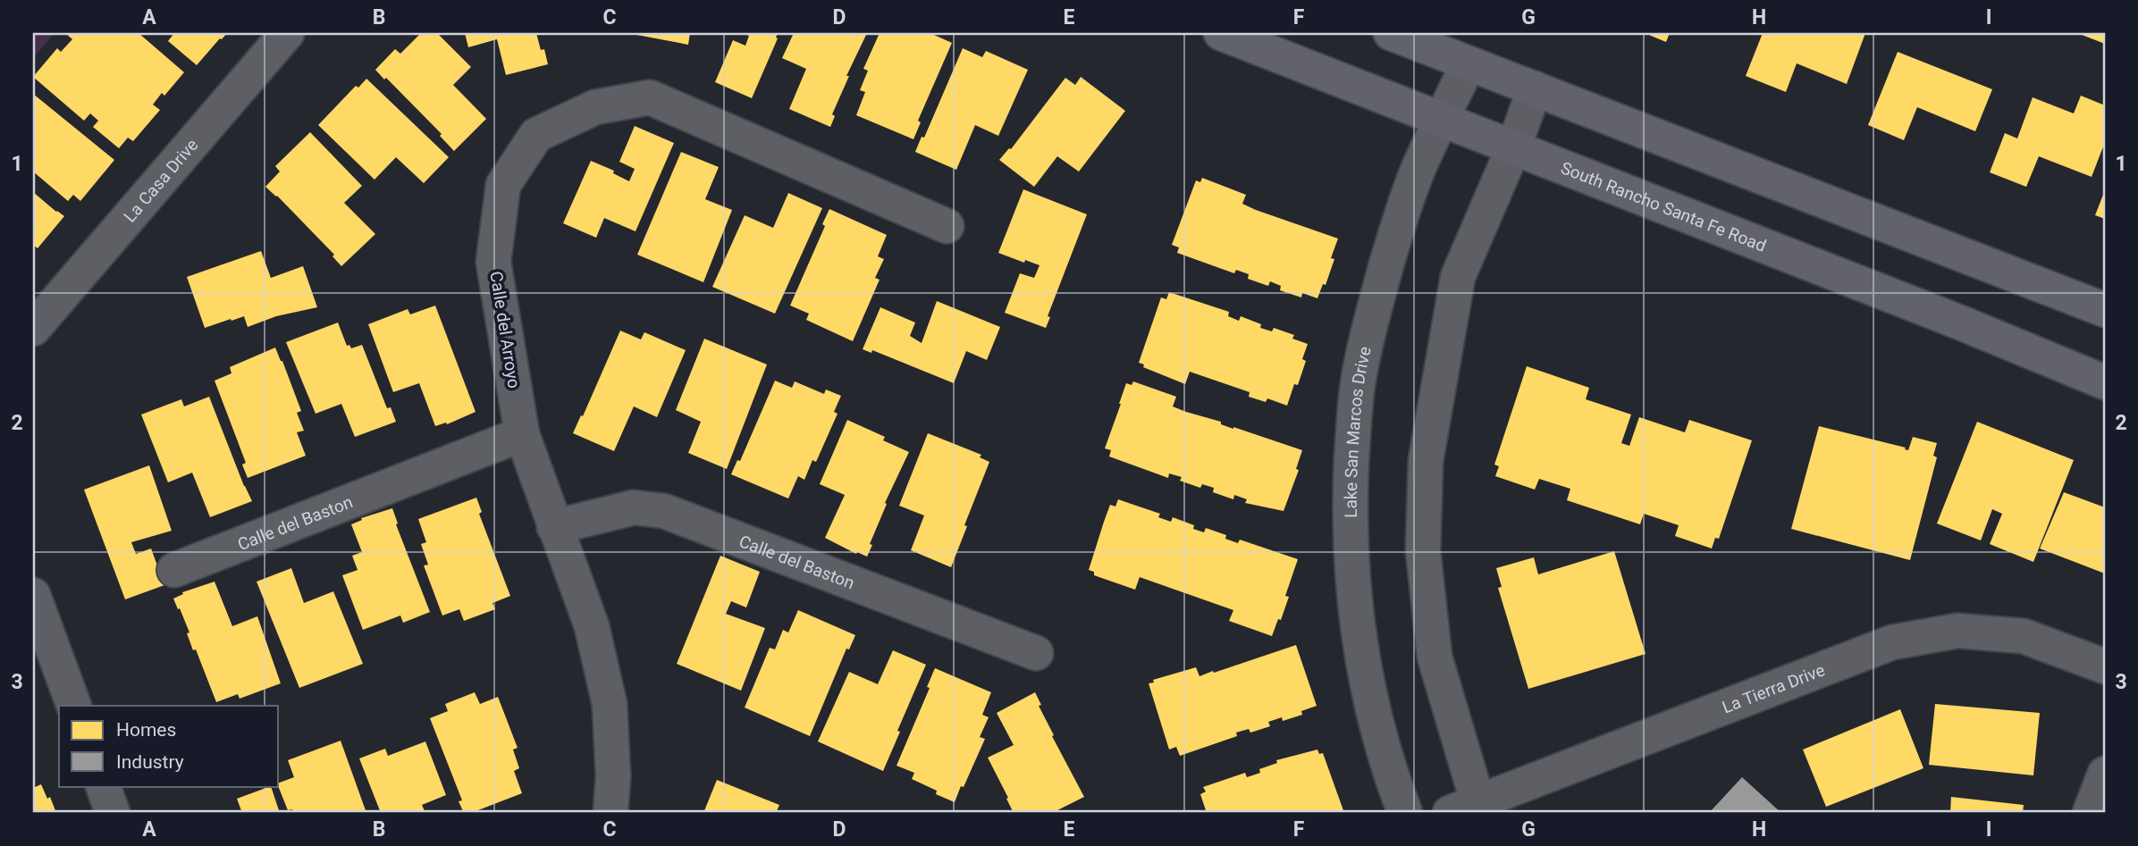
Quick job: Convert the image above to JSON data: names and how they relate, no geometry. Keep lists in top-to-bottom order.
{
  "streets": {
    "main road": ["South Rancho Santa Fe Road"],
    "street": [
      "La Casa Drive",
      "Calle del Arroyo",
      "Lake San Marcos Drive",
      "Calle del Baston",
      "La Tierra Drive"
    ]
  },
  "crossings": [
    ["South Rancho Santa Fe Road", "Lake San Marcos Drive"],
    ["Calle del Arroyo", "Calle del Baston"]
  ],
  "legend": ["Homes", "Industry"],
  "grid": {
    "columns": [
      "A",
      "B",
      "C",
      "D",
      "E",
      "F",
      "G",
      "H",
      "I"
    ],
    "rows": ["1", "2", "3"]
  }
}
